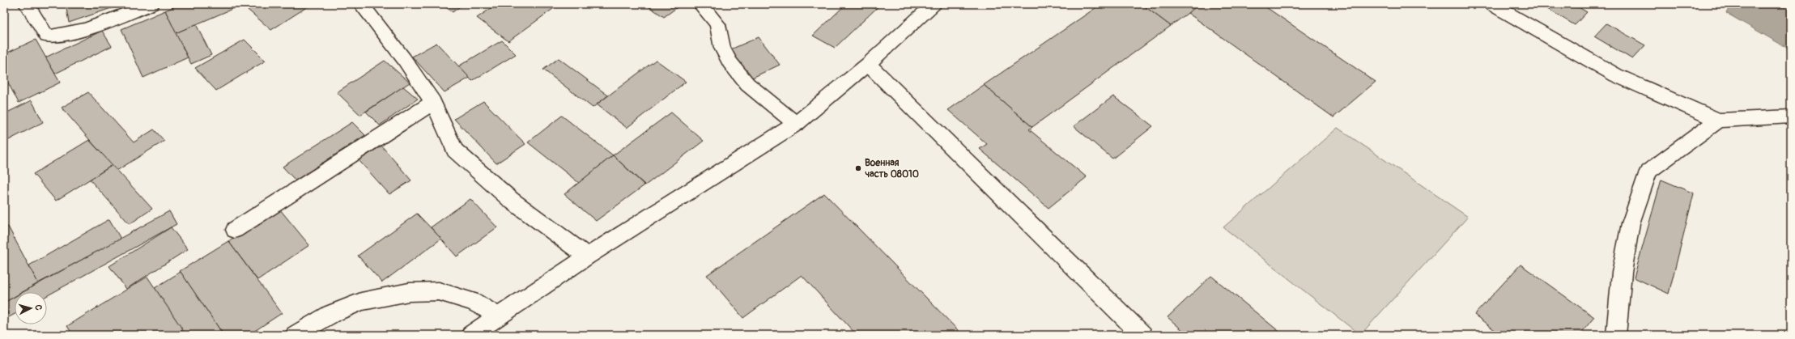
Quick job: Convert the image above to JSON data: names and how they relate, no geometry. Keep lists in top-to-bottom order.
{
  "places": ["Военная часть 08010"],
  "north": "right"
}
